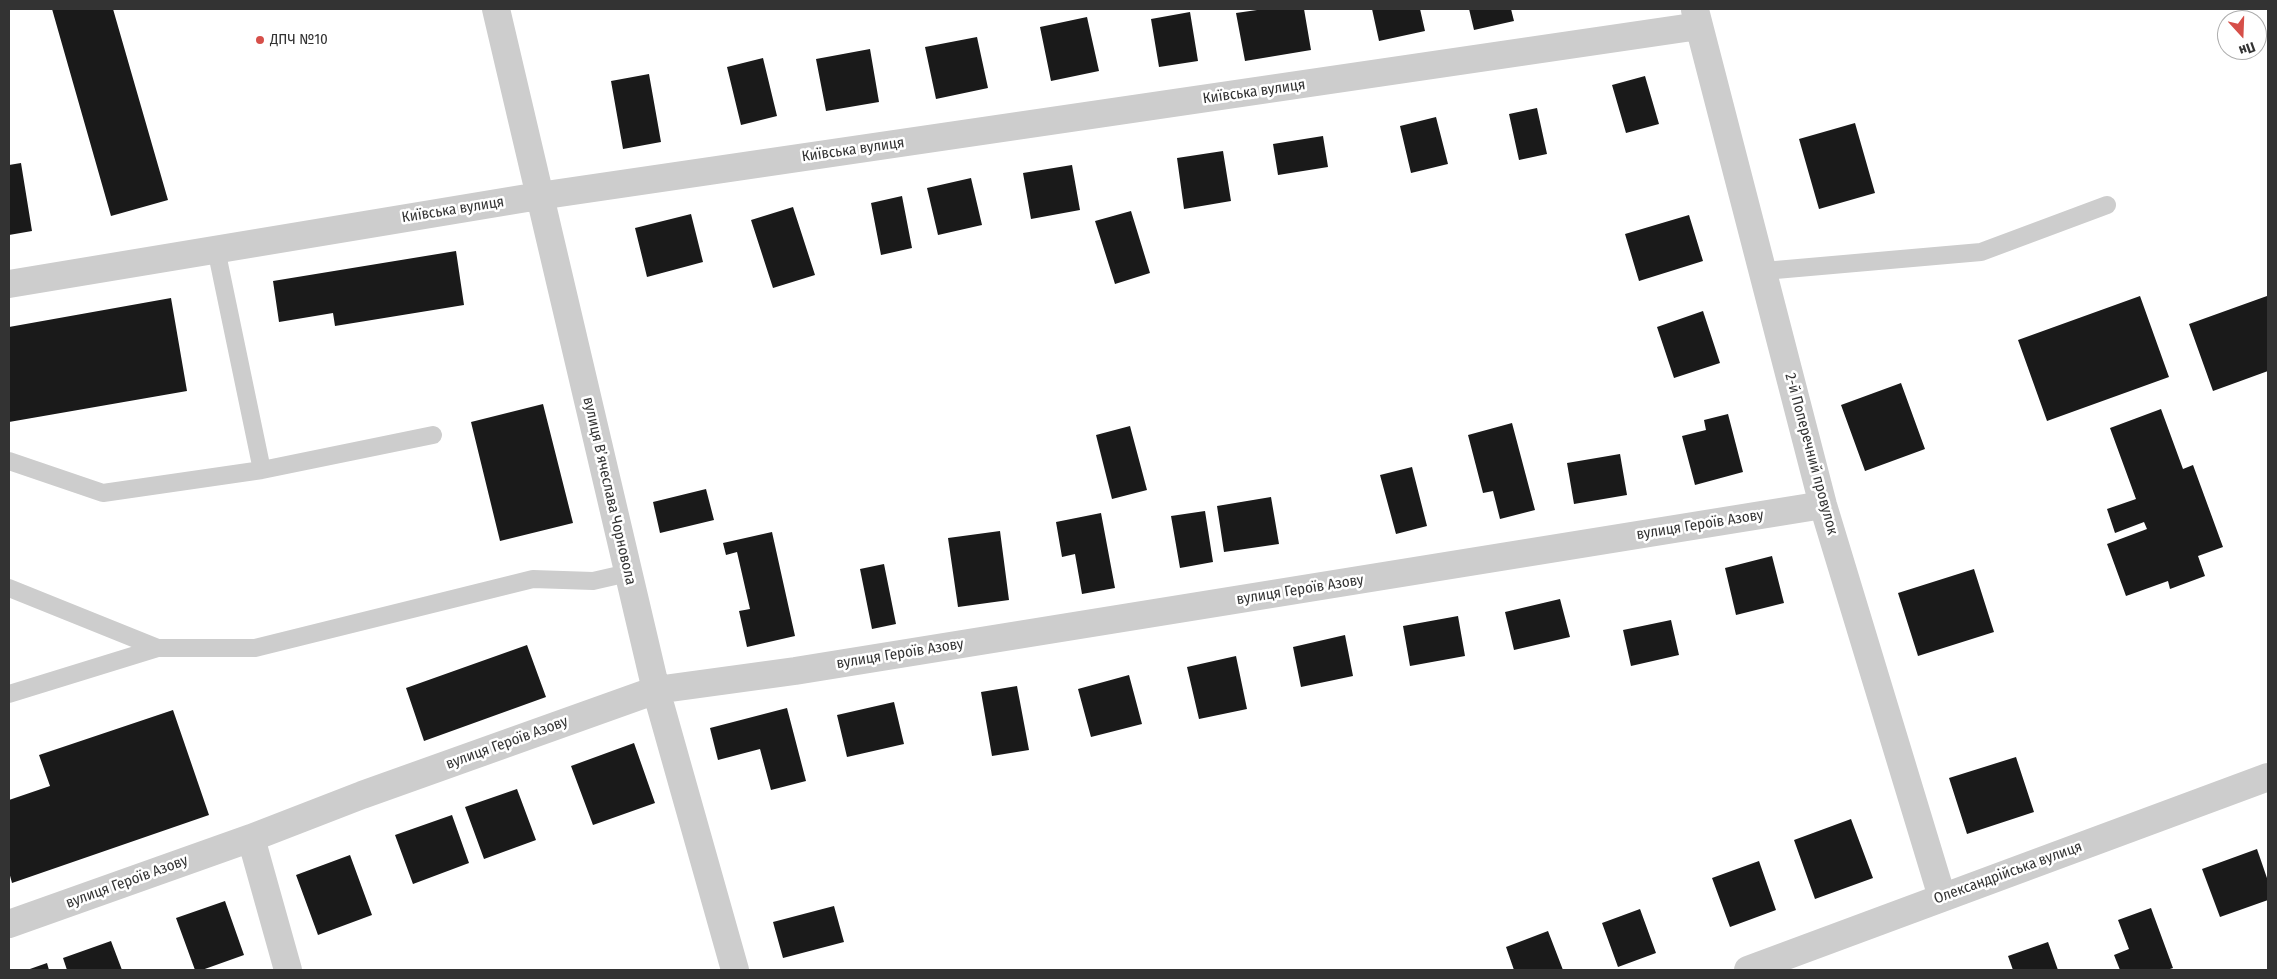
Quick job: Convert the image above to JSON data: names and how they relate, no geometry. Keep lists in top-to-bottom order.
{
  "streets": {
    "street": [
      "Київська вулиця",
      "2-й Поперечний провулок",
      "вулиця Вʼячеслава Чорновола",
      "вулиця Героїв Азову",
      "Олександрійська вулиця"
    ]
  },
  "crossings": [
    ["Київська вулиця", "2-й Поперечний провулок"],
    ["Київська вулиця", "вулиця Вʼячеслава Чорновола"],
    ["2-й Поперечний провулок", "вулиця Героїв Азову"],
    ["2-й Поперечний провулок", "Олександрійська вулиця"],
    ["вулиця Вʼячеслава Чорновола", "вулиця Героїв Азову"]
  ],
  "places": ["ДПЧ №10"],
  "north": "bottom"
}
